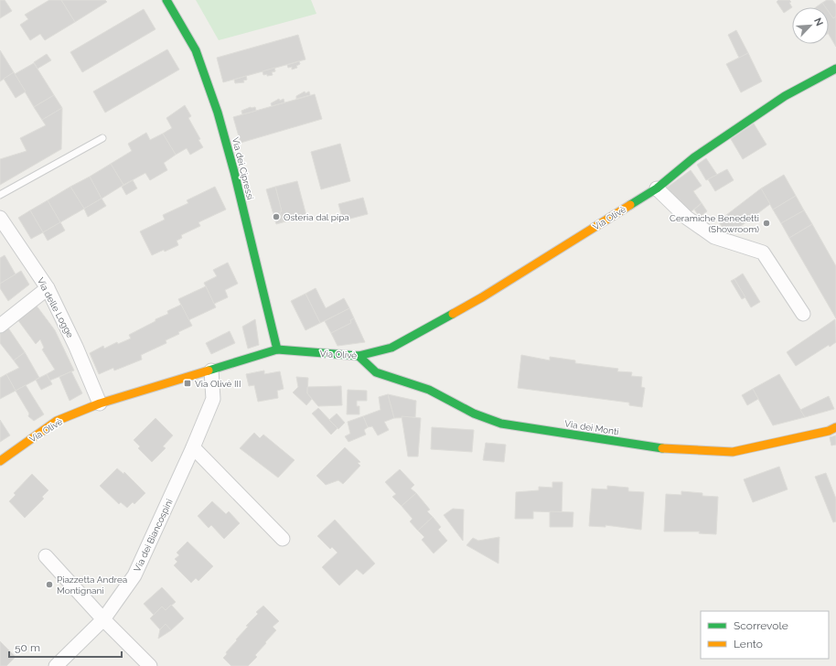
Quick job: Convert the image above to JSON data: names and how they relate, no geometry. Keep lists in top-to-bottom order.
{
  "streets": {
    "street": [
      "Via dei Cipressi",
      "Via Olivè",
      "Via delle Logge",
      "Via dei Monti",
      "Via dei Biancospini"
    ]
  },
  "crossings": [
    ["Via dei Cipressi", "Via Olivè"],
    ["Via Olivè", "Via delle Logge"],
    ["Via Olivè", "Via dei Monti"],
    ["Via Olivè", "Via dei Biancospini"]
  ],
  "places": {
    "other": ["Osteria dal pipa", "Ceramiche Benedetti (Showroom)", "Piazzetta Andrea Montignani"],
    "transit": ["Via Olivè III"]
  },
  "legend": ["Scorrevole", "Lento"],
  "scale_bar": "50 m",
  "north": "top right"
}
